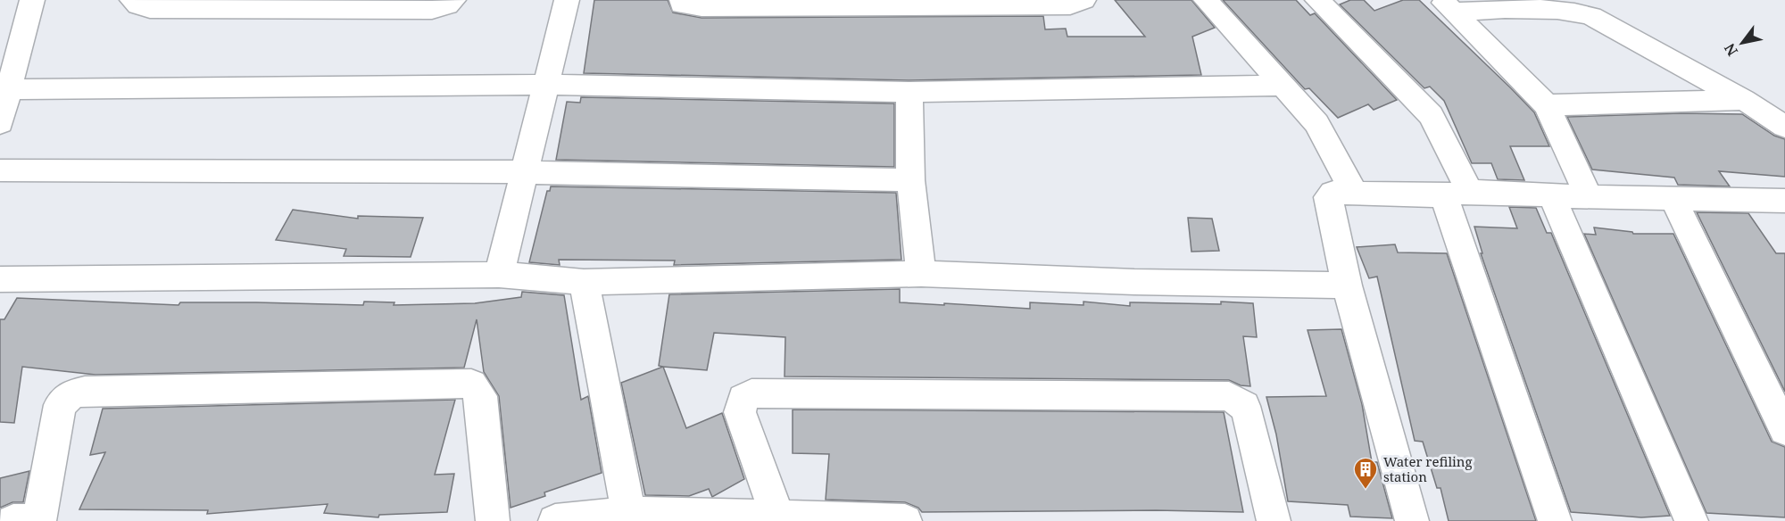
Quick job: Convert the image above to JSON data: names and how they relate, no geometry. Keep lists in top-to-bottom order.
{
  "places": {
    "building": ["Water refiling station"]
  },
  "north": "bottom left"
}
